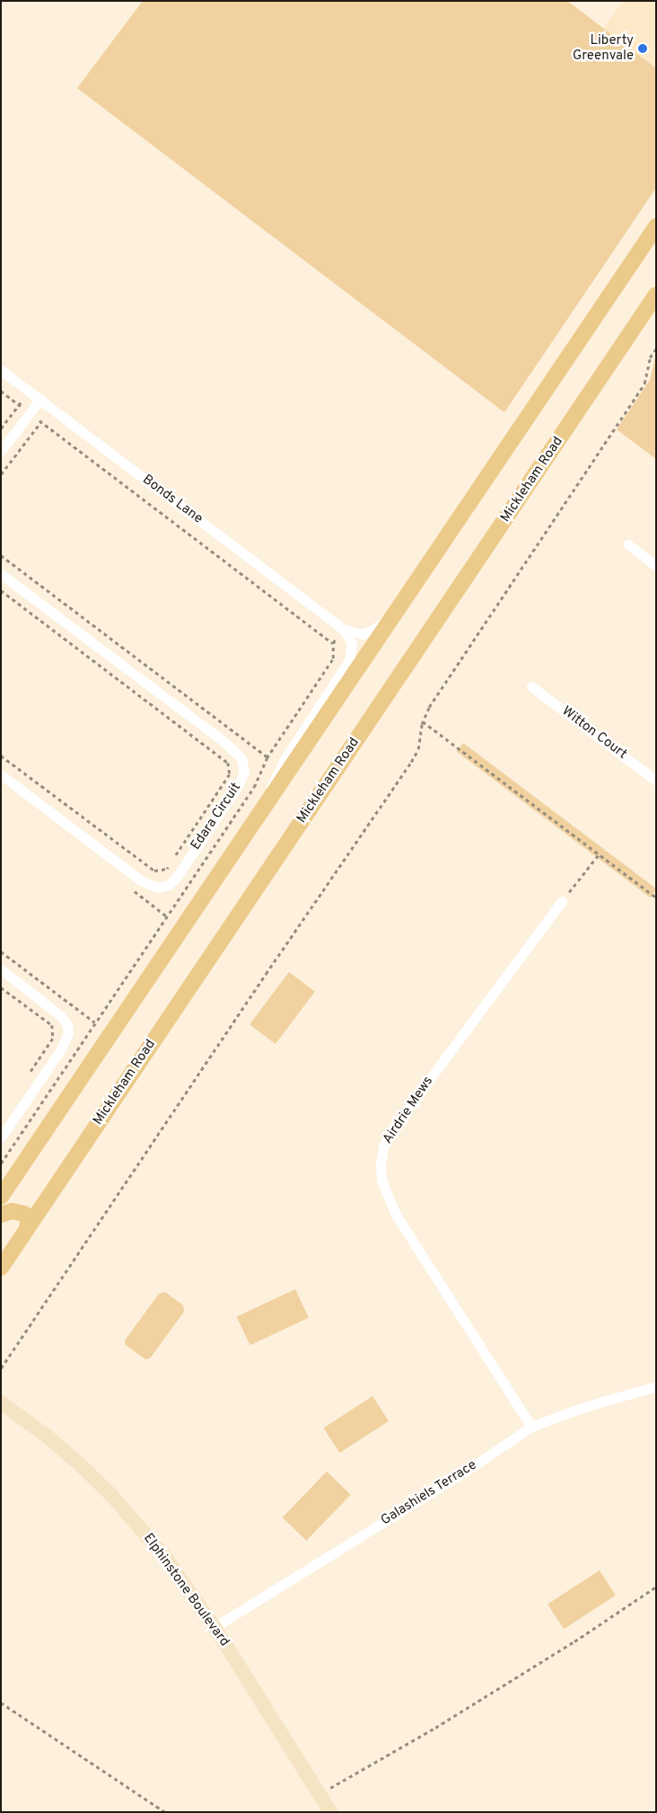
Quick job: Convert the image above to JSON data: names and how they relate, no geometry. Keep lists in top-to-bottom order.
{
  "streets": {
    "main road": ["Mickleham Road"],
    "street": [
      "Bonds Lane",
      "Witton Court",
      "Edara Circuit",
      "Airdrie Mews",
      "Galashiels Terrace",
      "Elphinstone Boulevard"
    ]
  },
  "crossings": [
    ["Airdrie Mews", "Galashiels Terrace"],
    ["Galashiels Terrace", "Elphinstone Boulevard"]
  ],
  "places": ["Liberty Greenvale"]
}
